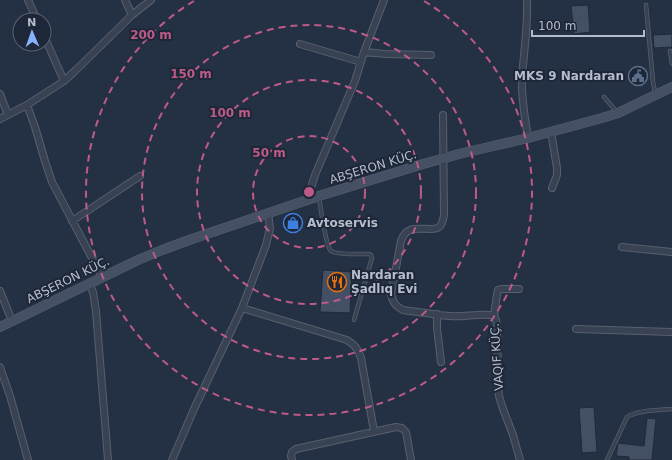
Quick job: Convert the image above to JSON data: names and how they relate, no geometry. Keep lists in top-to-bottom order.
{
  "streets": {
    "main road": ["ABŞERON KÜÇ."],
    "street": ["VAQIF KÜÇ."]
  },
  "crossings": [
    ["ABŞERON KÜÇ.", "VAQIF KÜÇ."]
  ],
  "places": {
    "public building": ["MKS 9 Nardaran"],
    "shop": ["Avtoservis"],
    "restaurant": ["Nardaran Şadlıq Evi"]
  },
  "scale_bar": "100 m",
  "north": "top",
  "rings": [
    "200 m",
    "150 m",
    "100 m",
    "50 m"
  ]
}
